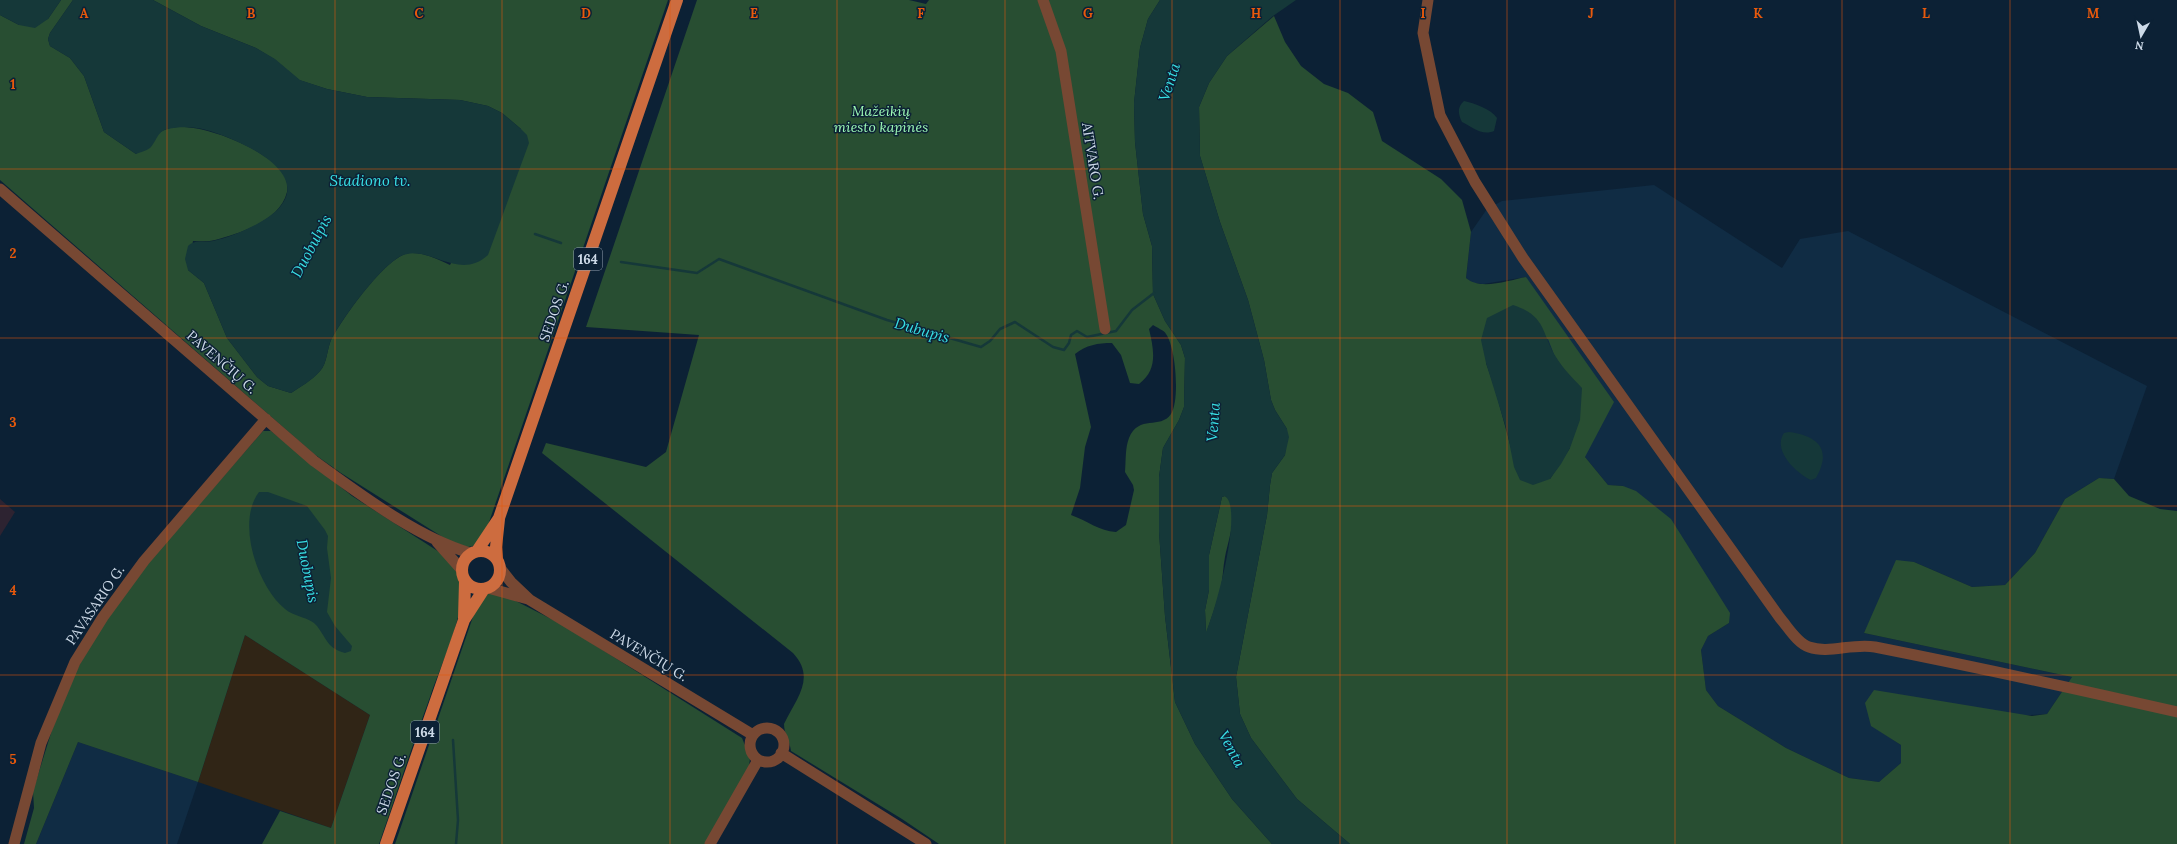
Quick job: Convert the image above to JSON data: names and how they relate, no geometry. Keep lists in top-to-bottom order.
{
  "streets": {
    "main road": ["164", "SEDOS G."],
    "street": ["AITVARO G.", "PAVENČIŲ G.", "PAVASARIO G."]
  },
  "crossings": [
    ["164", "SEDOS G."],
    ["164", "PAVENČIŲ G."],
    ["SEDOS G.", "PAVENČIŲ G."],
    ["PAVENČIŲ G.", "PAVASARIO G."]
  ],
  "water": [
    "Venta",
    "Stadiono tv.",
    "Duobulpis",
    "Dubupis",
    "Duobupis"
  ],
  "parks": ["Mažeikių miesto kapinės"],
  "north": "bottom",
  "grid": {
    "columns": [
      "A",
      "B",
      "C",
      "D",
      "E",
      "F",
      "G",
      "H",
      "I",
      "J",
      "K",
      "L",
      "M"
    ],
    "rows": [
      "1",
      "2",
      "3",
      "4",
      "5"
    ]
  }
}
